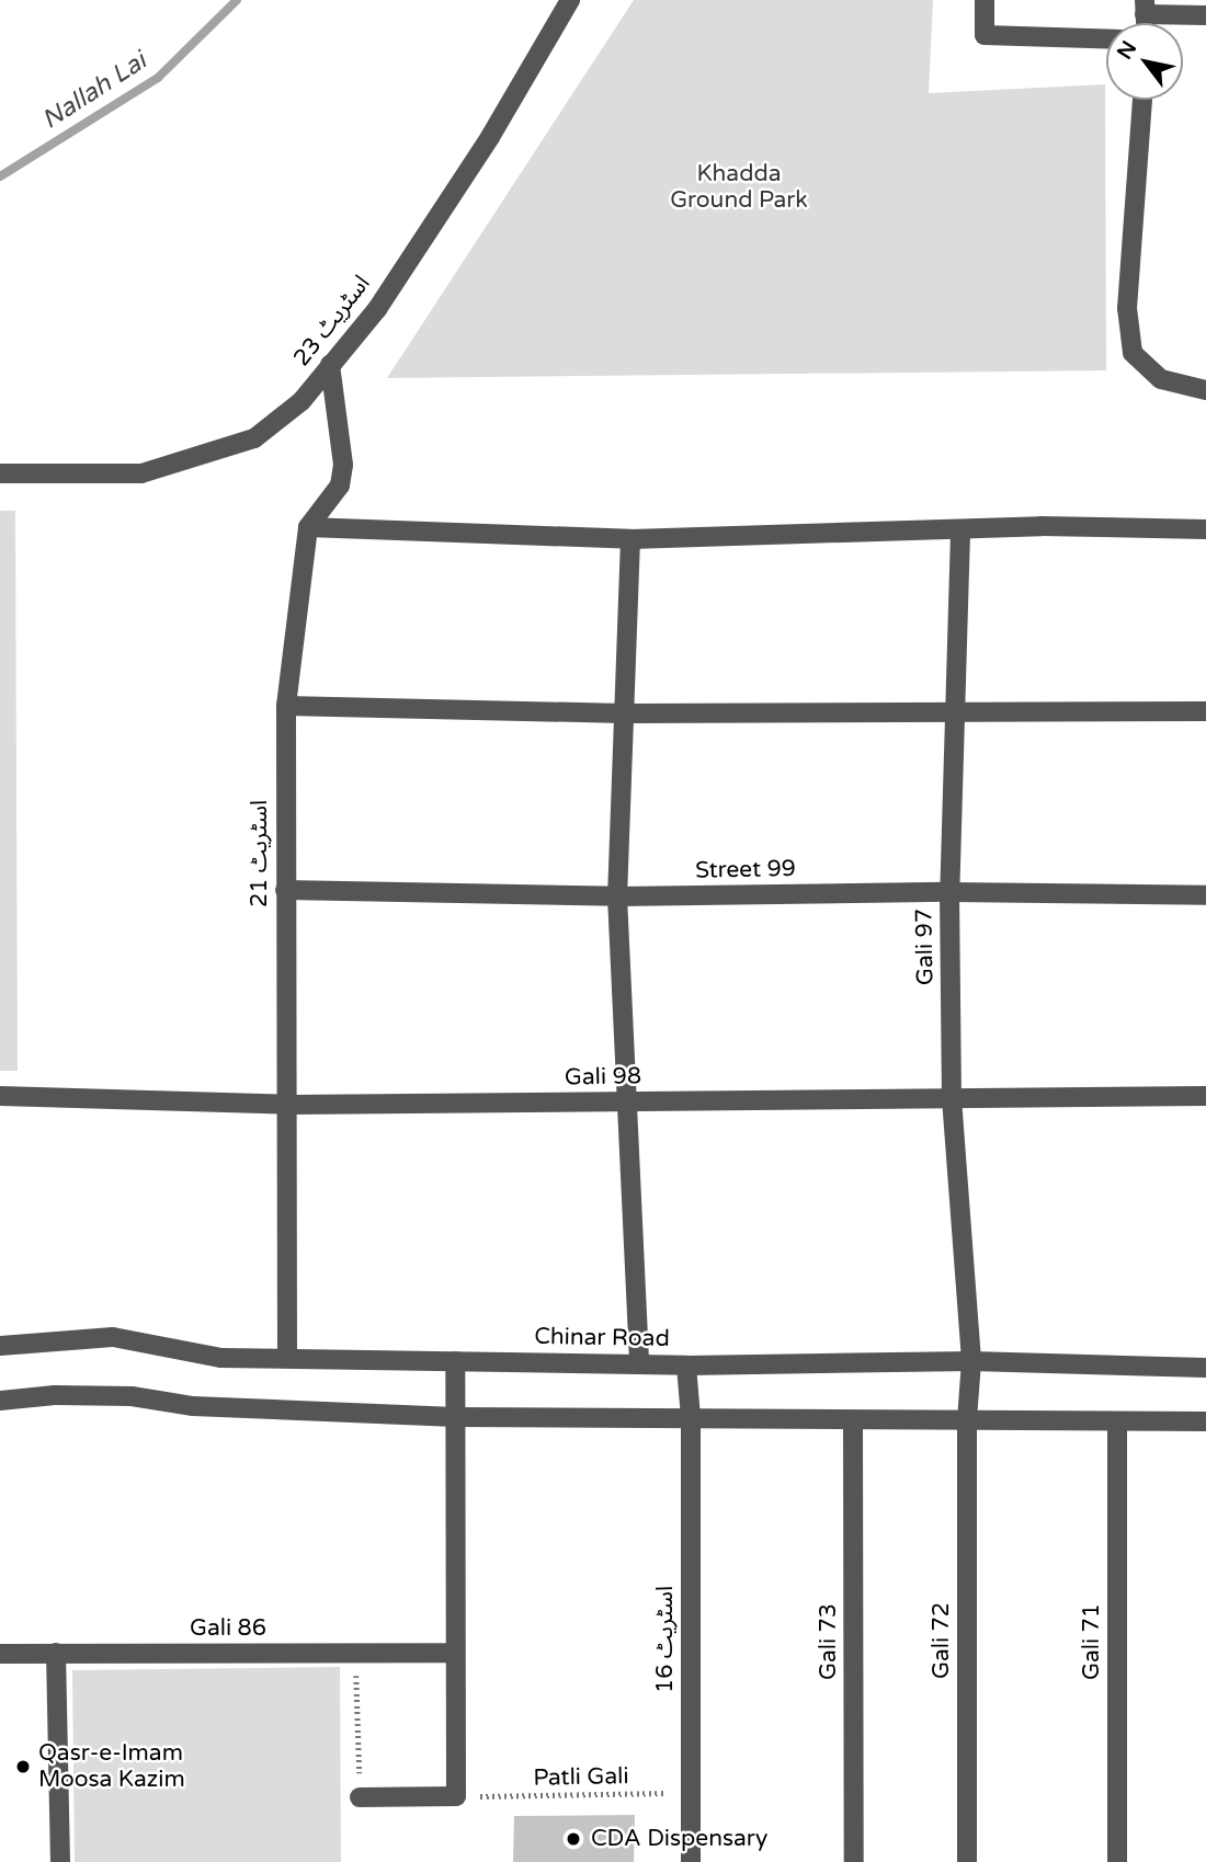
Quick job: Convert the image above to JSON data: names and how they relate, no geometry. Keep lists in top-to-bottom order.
{
  "streets": {
    "street": [
      "اسٹریٹ 23",
      "اسٹریٹ 21",
      "Street 99",
      "Gali 97",
      "Gali 98",
      "Chinar Road",
      "Gali 86",
      "اسٹریٹ 16",
      "Gali 72",
      "Gali 73",
      "Gali 71"
    ],
    "path": ["Patli Gali"]
  },
  "crossings": [
    ["اسٹریٹ 21", "Street 99"],
    ["اسٹریٹ 21", "Gali 98"],
    ["اسٹریٹ 21", "Chinar Road"],
    ["Street 99", "Gali 97"],
    ["Gali 97", "Gali 98"],
    ["Gali 97", "Chinar Road"],
    ["Gali 97", "Gali 72"],
    ["Chinar Road", "اسٹریٹ 16"],
    ["Chinar Road", "Gali 72"]
  ],
  "water": ["Nallah Lai"],
  "parks": ["Khadda Ground Park"],
  "places": ["Qasr-e-Imam Moosa Kazim", "CDA Dispensary"],
  "north": "top left"
}
